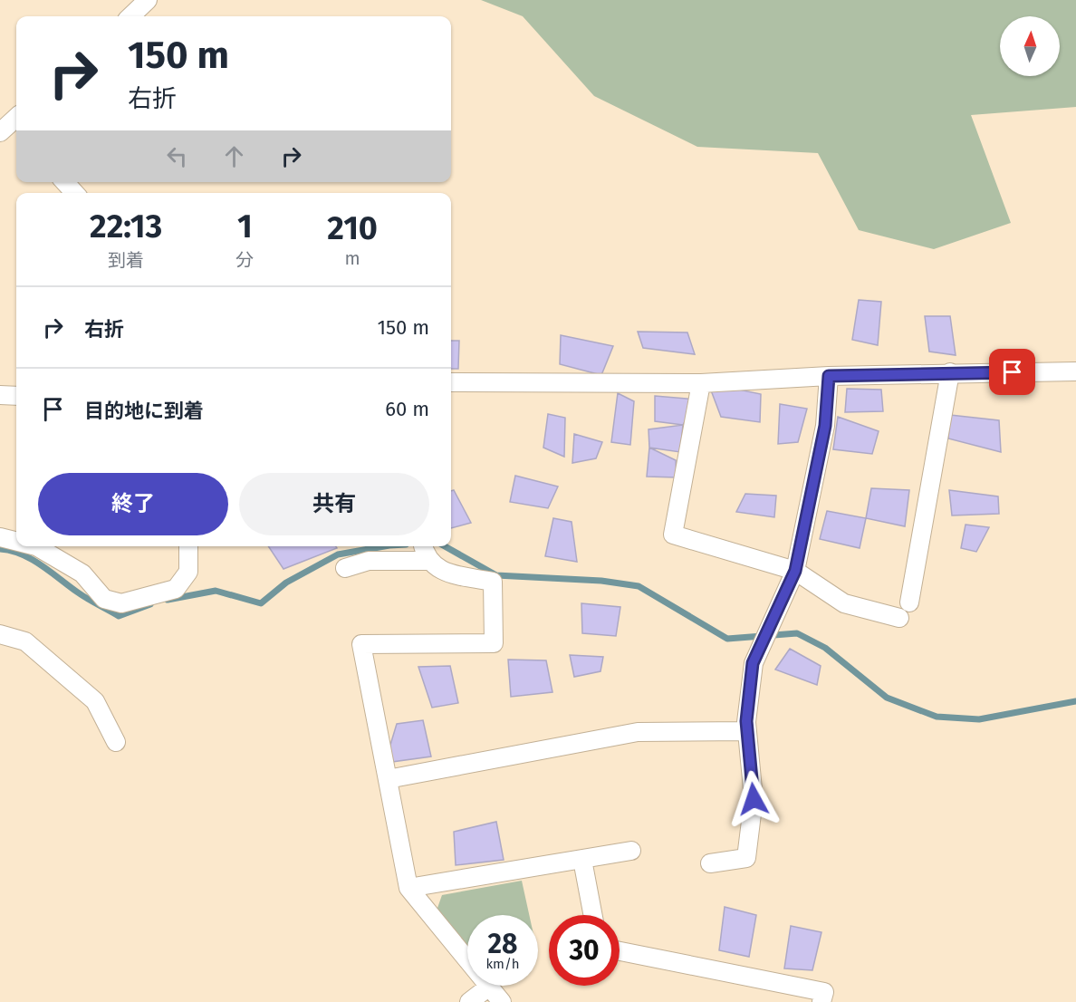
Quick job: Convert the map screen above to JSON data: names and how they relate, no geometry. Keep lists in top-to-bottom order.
{
  "north": "top",
  "page": {
    "turn": ["150 m", "右折"],
    "eta": [
      "22:13",
      "到着",
      "1",
      "分",
      "210",
      "m"
    ],
    "list": [
      {
        "name": "右折",
        "value": "150 m"
      },
      {
        "name": "目的地に到着",
        "value": "60 m"
      }
    ],
    "buttons": ["終了", "共有"],
    "speed": "28 km/h",
    "limit": "30"
  }
}
